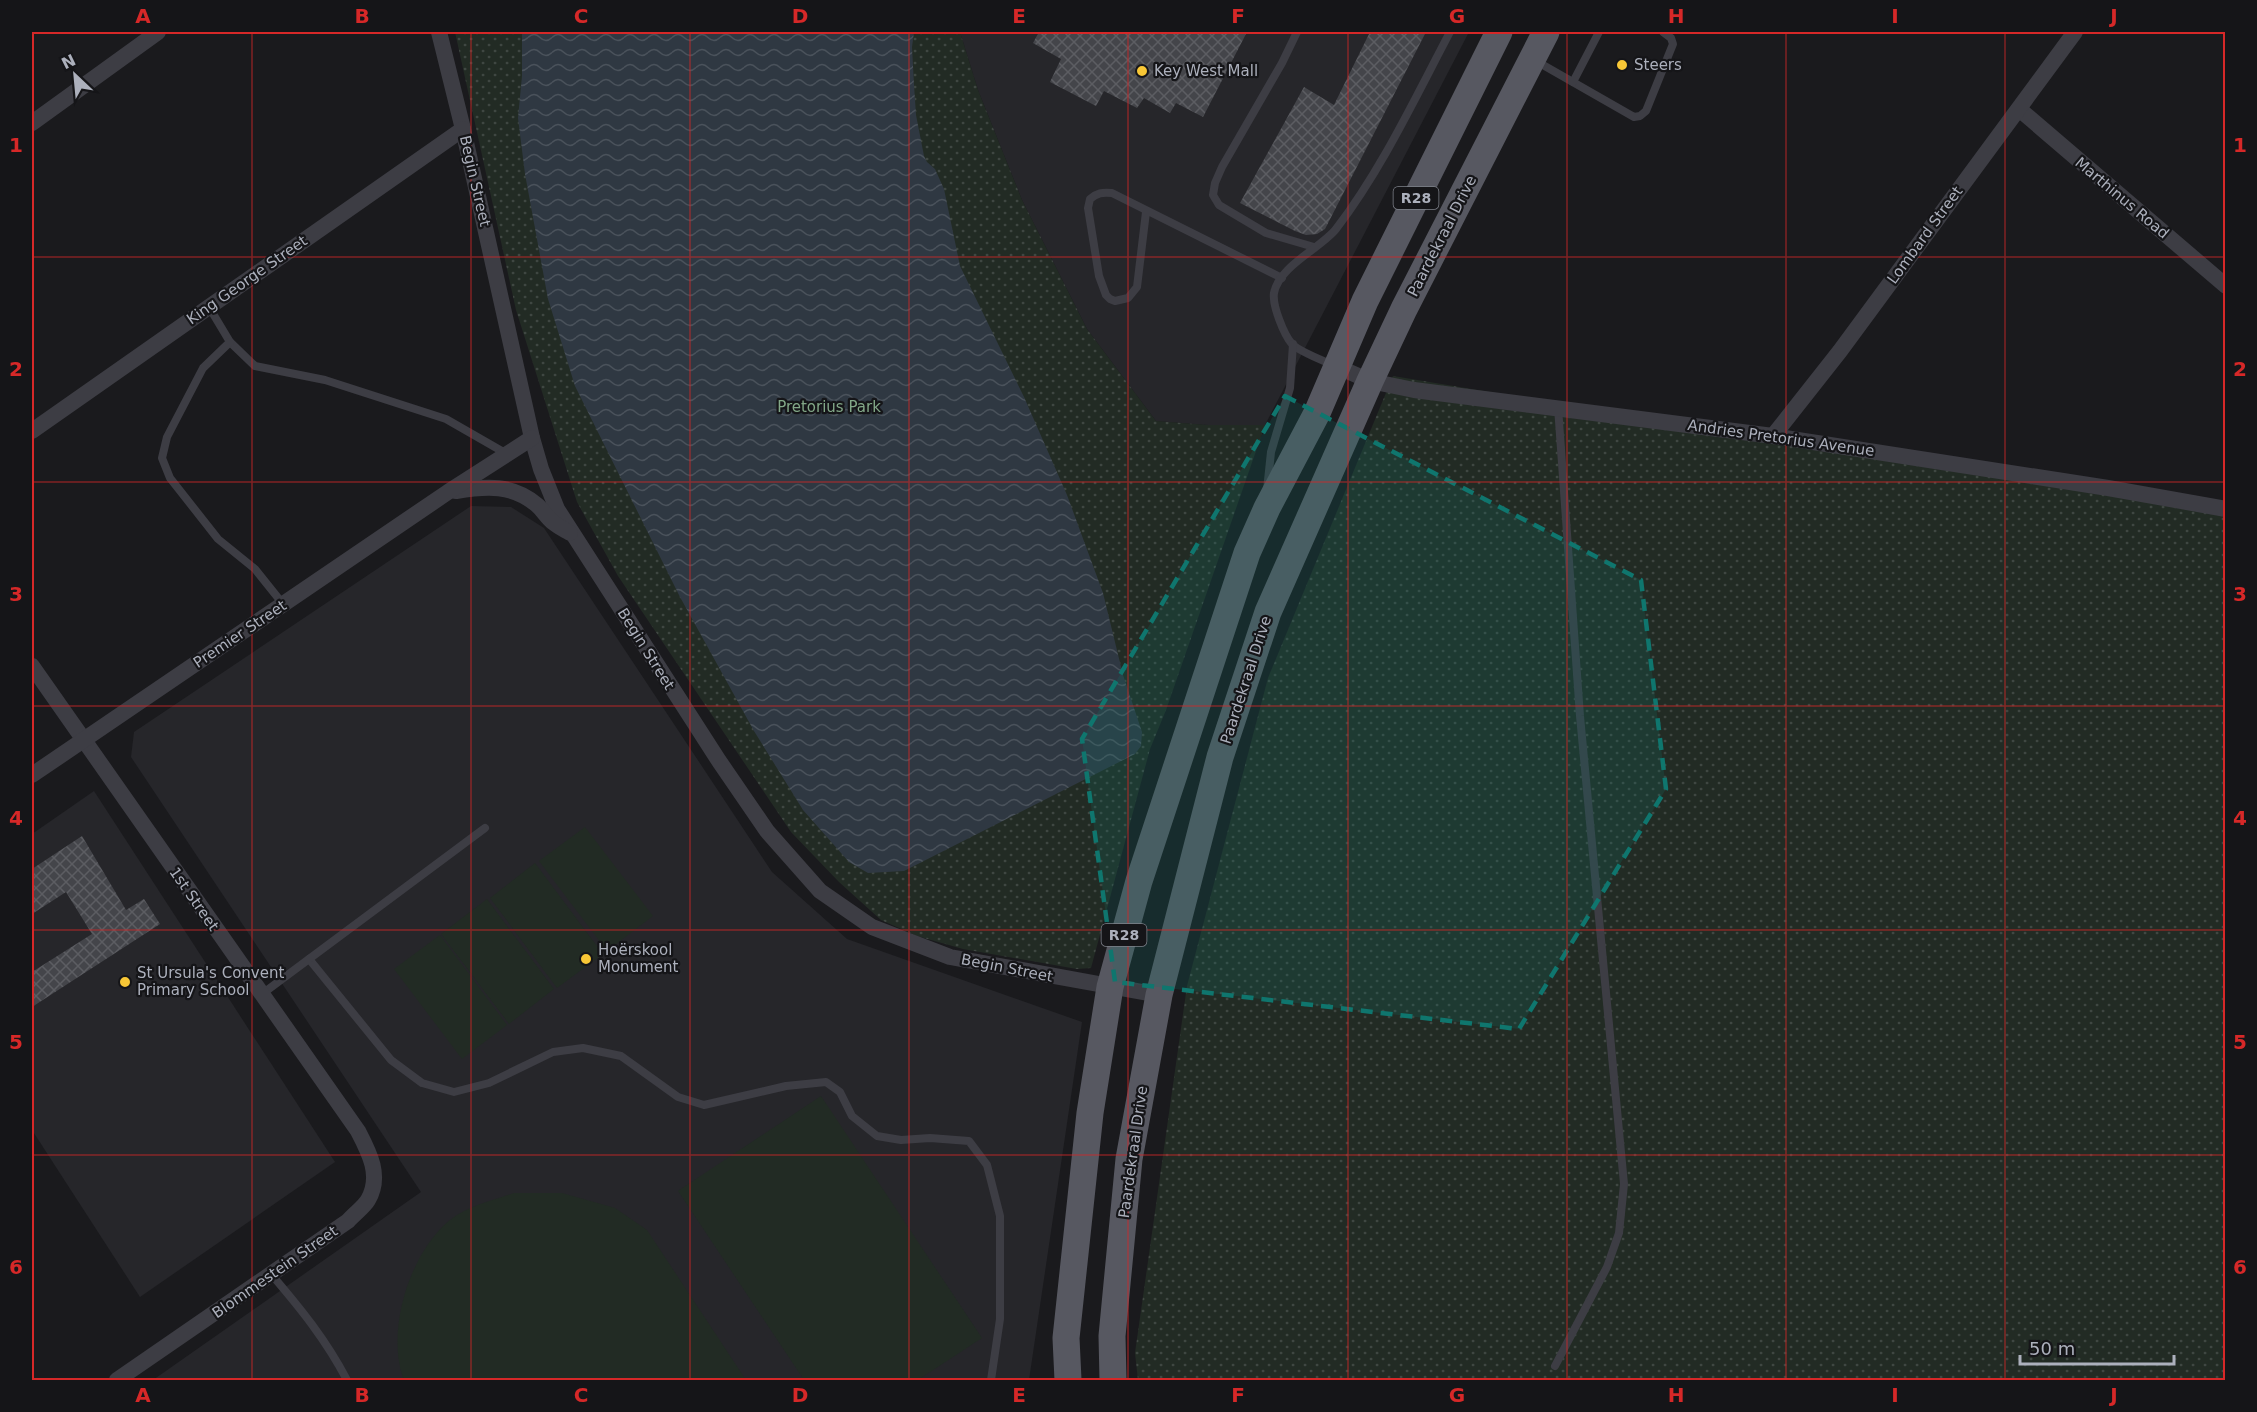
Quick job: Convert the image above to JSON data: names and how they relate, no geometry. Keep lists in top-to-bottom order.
{
  "streets": {
    "main road": ["R28", "Paardekraal Drive"],
    "street": [
      "Begin Street",
      "Marthinus Road",
      "Lombard Street",
      "King George Street",
      "Andries Pretorius Avenue",
      "Premier Street",
      "1st Street",
      "Blommestein Street"
    ]
  },
  "crossings": [
    ["Begin Street", "R28"],
    ["Begin Street", "Paardekraal Drive"],
    ["Begin Street", "King George Street"],
    ["Begin Street", "Premier Street"],
    ["R28", "Andries Pretorius Avenue"],
    ["Marthinus Road", "Lombard Street"],
    ["Lombard Street", "Andries Pretorius Avenue"],
    ["Paardekraal Drive", "Andries Pretorius Avenue"],
    ["Premier Street", "1st Street"],
    ["1st Street", "Blommestein Street"]
  ],
  "parks": ["Pretorius Park"],
  "places": [
    "Steers",
    "Key West Mall",
    "Hoërskool Monument",
    "St Ursula's Convent Primary School"
  ],
  "scale_bar": "50 m",
  "north": "top left",
  "grid": {
    "columns": [
      "A",
      "B",
      "C",
      "D",
      "E",
      "F",
      "G",
      "H",
      "I",
      "J"
    ],
    "rows": [
      "1",
      "2",
      "3",
      "4",
      "5",
      "6"
    ]
  }
}
